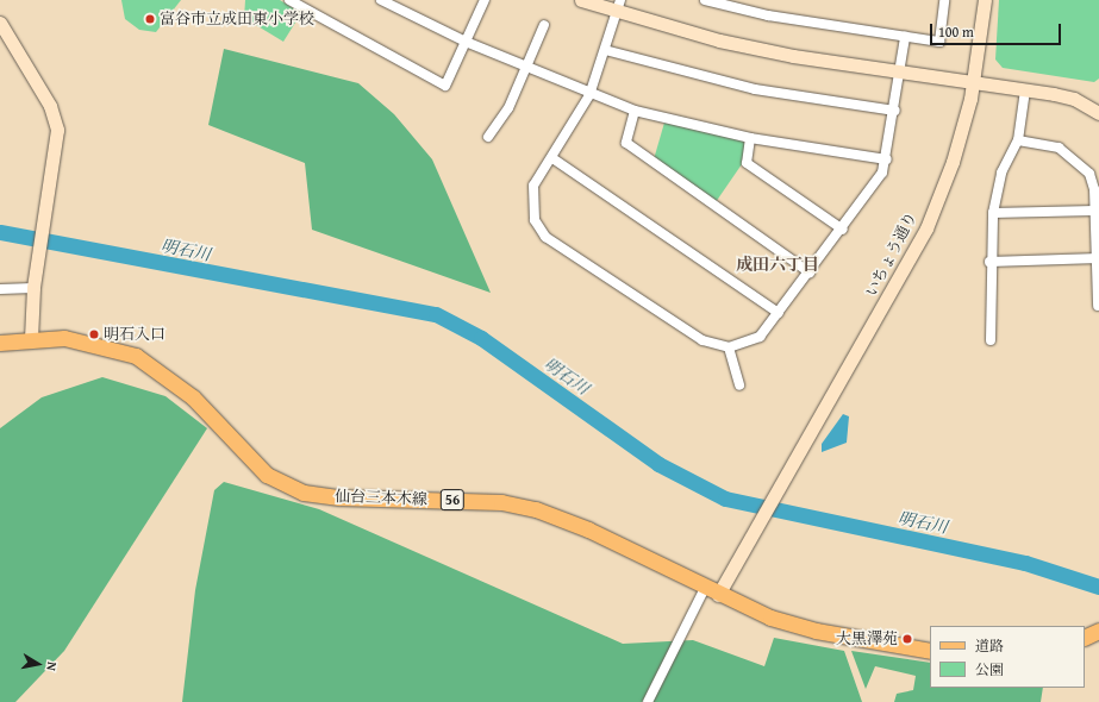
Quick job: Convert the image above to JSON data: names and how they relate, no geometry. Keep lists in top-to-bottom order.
{
  "streets": {
    "main road": ["仙台三本木線", "56"],
    "street": ["いちょう通り"]
  },
  "crossings": [
    ["いちょう通り", "仙台三本木線"]
  ],
  "districts": ["成田六丁目"],
  "water": ["明石川"],
  "places": ["富谷市立成田東小学校", "明石入口", "大黒澤苑"],
  "legend": ["道路", "公園"],
  "scale_bar": "100 m",
  "north": "right"
}
